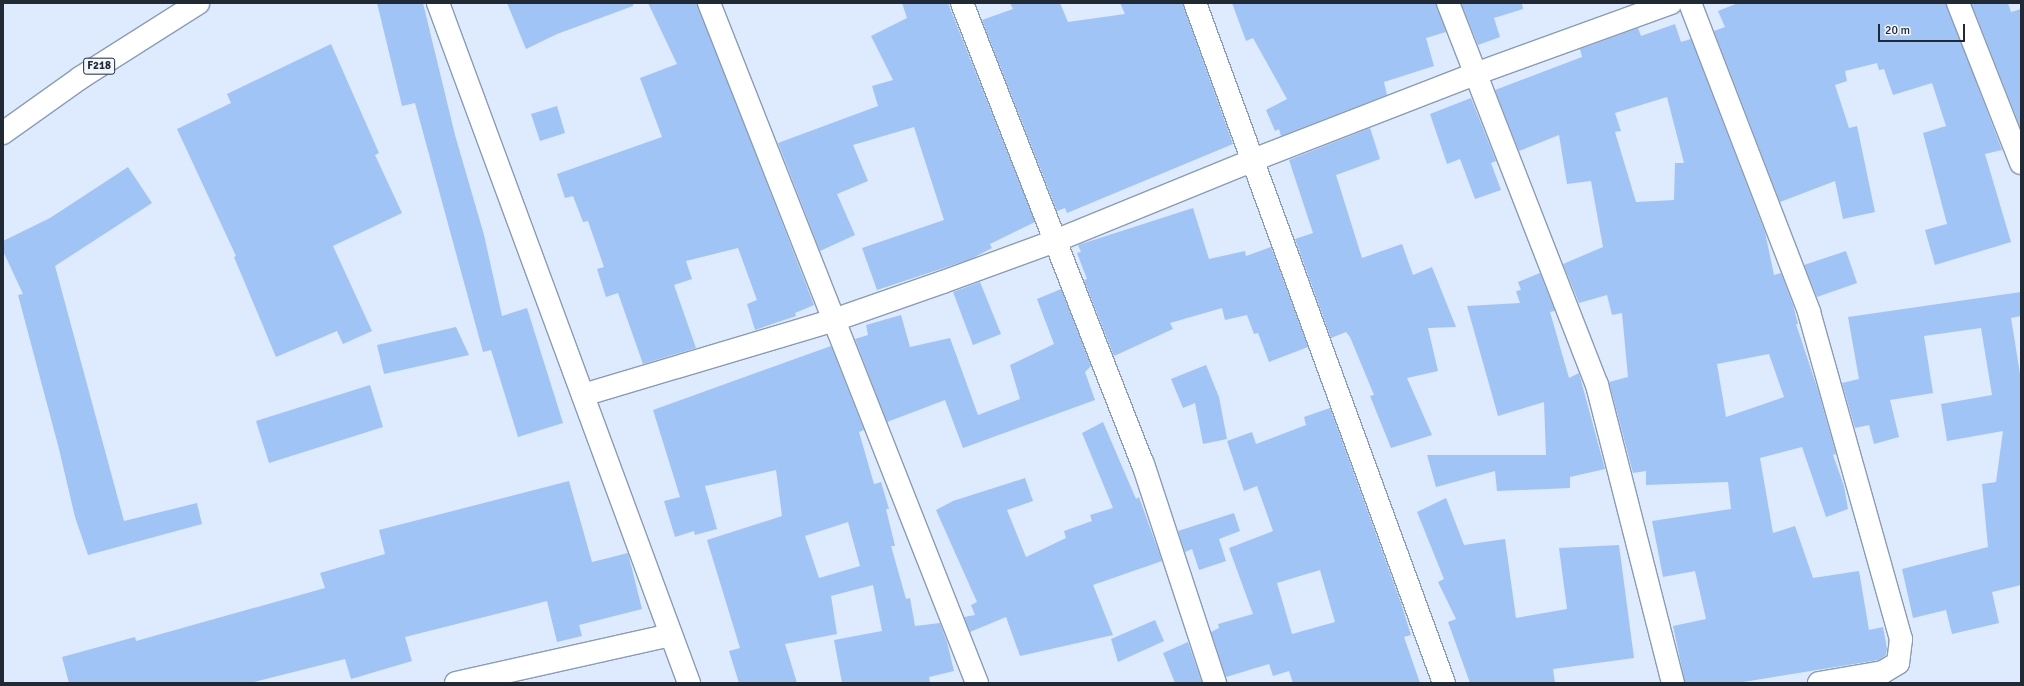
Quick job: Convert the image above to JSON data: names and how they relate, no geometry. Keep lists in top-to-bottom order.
{
  "streets": {
    "street": ["F218"]
  },
  "scale_bar": "20 m"
}
